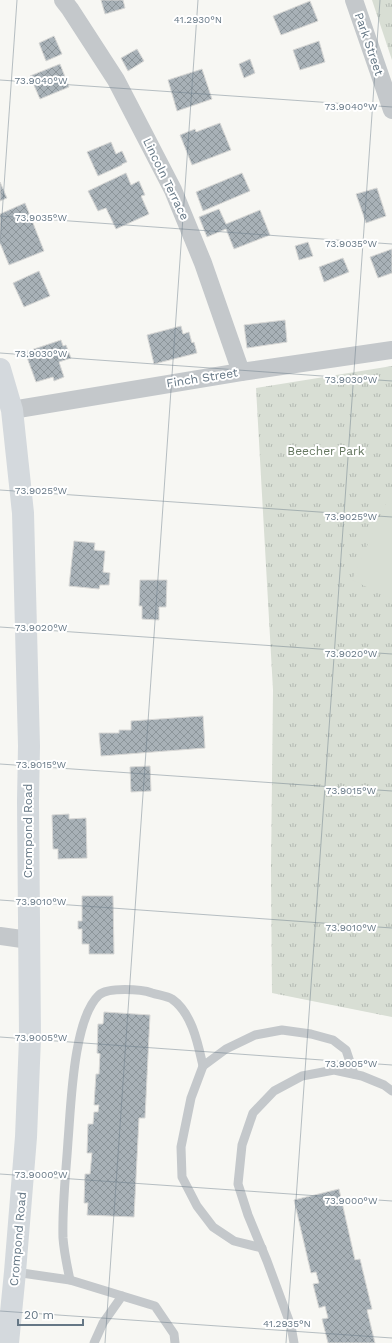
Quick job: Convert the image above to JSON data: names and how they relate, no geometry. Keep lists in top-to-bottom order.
{
  "streets": {
    "main road": ["Crompond Road"],
    "street": ["Park Street", "Lincoln Terrace", "Finch Street"]
  },
  "crossings": [
    ["Lincoln Terrace", "Finch Street"],
    ["Finch Street", "Crompond Road"]
  ],
  "parks": ["Beecher Park"],
  "scale_bar": "20 m",
  "coordinates": [
    "41.2930°N",
    "73.9040°W",
    "73.9035°W",
    "73.9030°W",
    "73.9025°W",
    "73.9020°W",
    "73.9015°W",
    "73.9010°W",
    "73.9005°W",
    "73.9000°W",
    "41.2935°N"
  ]
}
